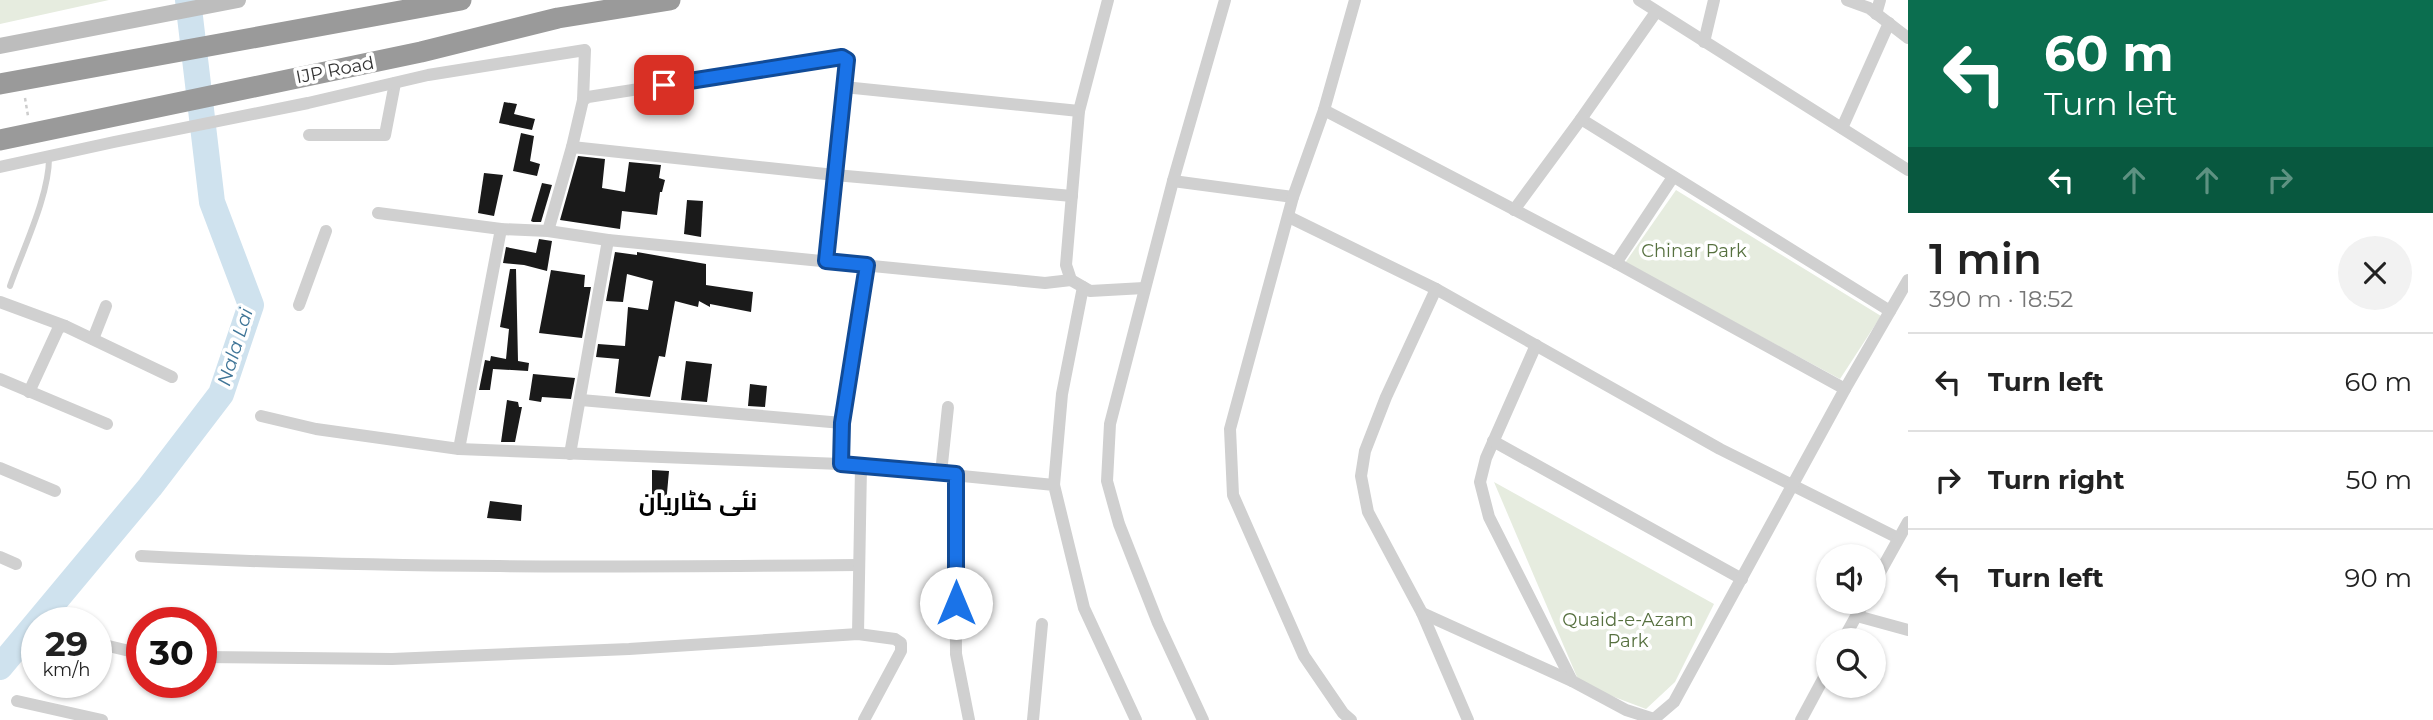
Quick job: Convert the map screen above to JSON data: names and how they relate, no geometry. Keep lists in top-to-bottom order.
{
  "streets": {
    "highway": ["IJP Road"]
  },
  "districts": ["نئی کٹاریان"],
  "water": ["Nala Lai"],
  "parks": ["Chinar Park", "Quaid-e-Azam Park"],
  "page": {
    "turn": ["60 m", "Turn left"],
    "heading": ["1 min", "390 m · 18:52"],
    "list": [
      {
        "name": "Turn left",
        "value": "60 m"
      },
      {
        "name": "Turn right",
        "value": "50 m"
      },
      {
        "name": "Turn left",
        "value": "90 m"
      }
    ],
    "speed": "29 km/h",
    "limit": "30"
  }
}
